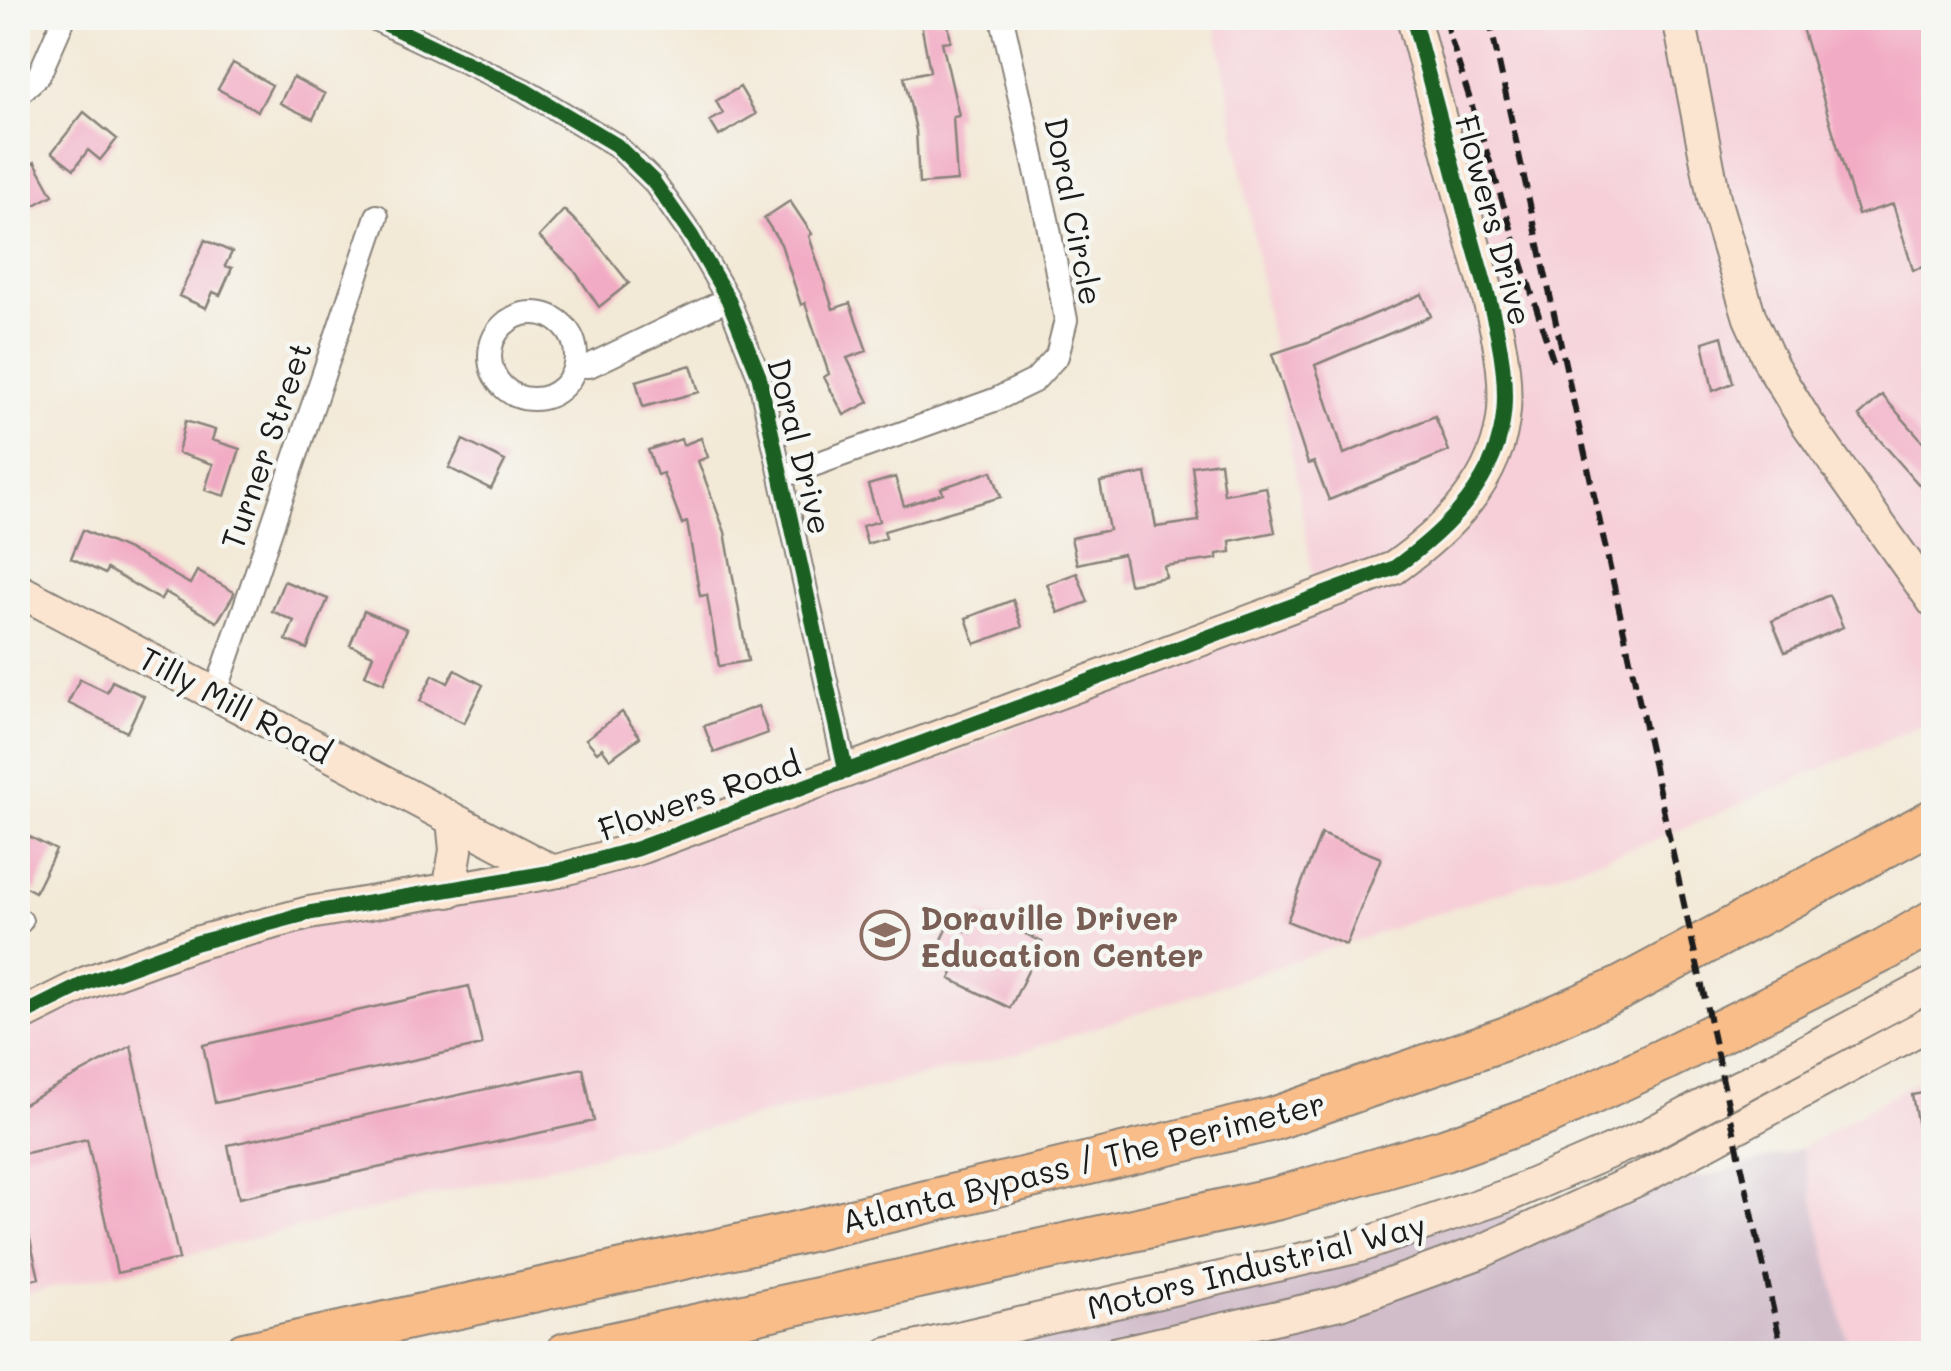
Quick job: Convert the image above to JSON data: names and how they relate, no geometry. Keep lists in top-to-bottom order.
{
  "streets": {
    "highway": ["Atlanta Bypass / The Perimeter"],
    "street": [
      "Doral Circle",
      "Flowers Drive",
      "Turner Street",
      "Doral Drive",
      "Tilly Mill Road",
      "Flowers Road",
      "Motors Industrial Way"
    ]
  },
  "crossings": [
    ["Doral Circle", "Doral Drive"],
    ["Flowers Drive", "Flowers Road"],
    ["Turner Street", "Tilly Mill Road"],
    ["Doral Drive", "Flowers Road"],
    ["Tilly Mill Road", "Flowers Road"]
  ],
  "places": {
    "school or university": ["Doraville Driver Education Center"]
  }
}
